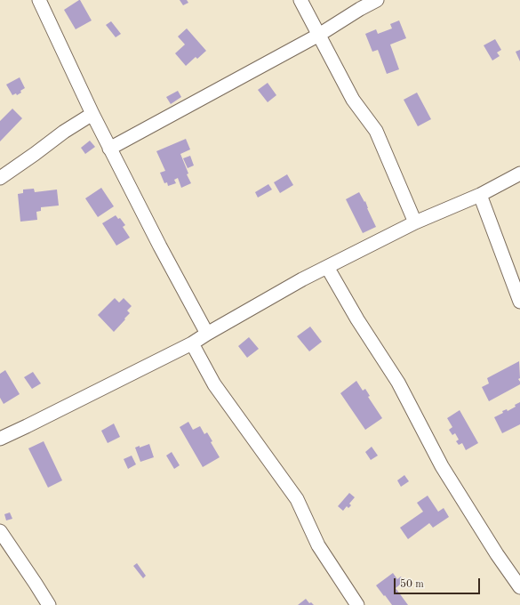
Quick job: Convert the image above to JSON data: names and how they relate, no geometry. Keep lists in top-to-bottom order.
{
  "scale_bar": "50 m"
}
